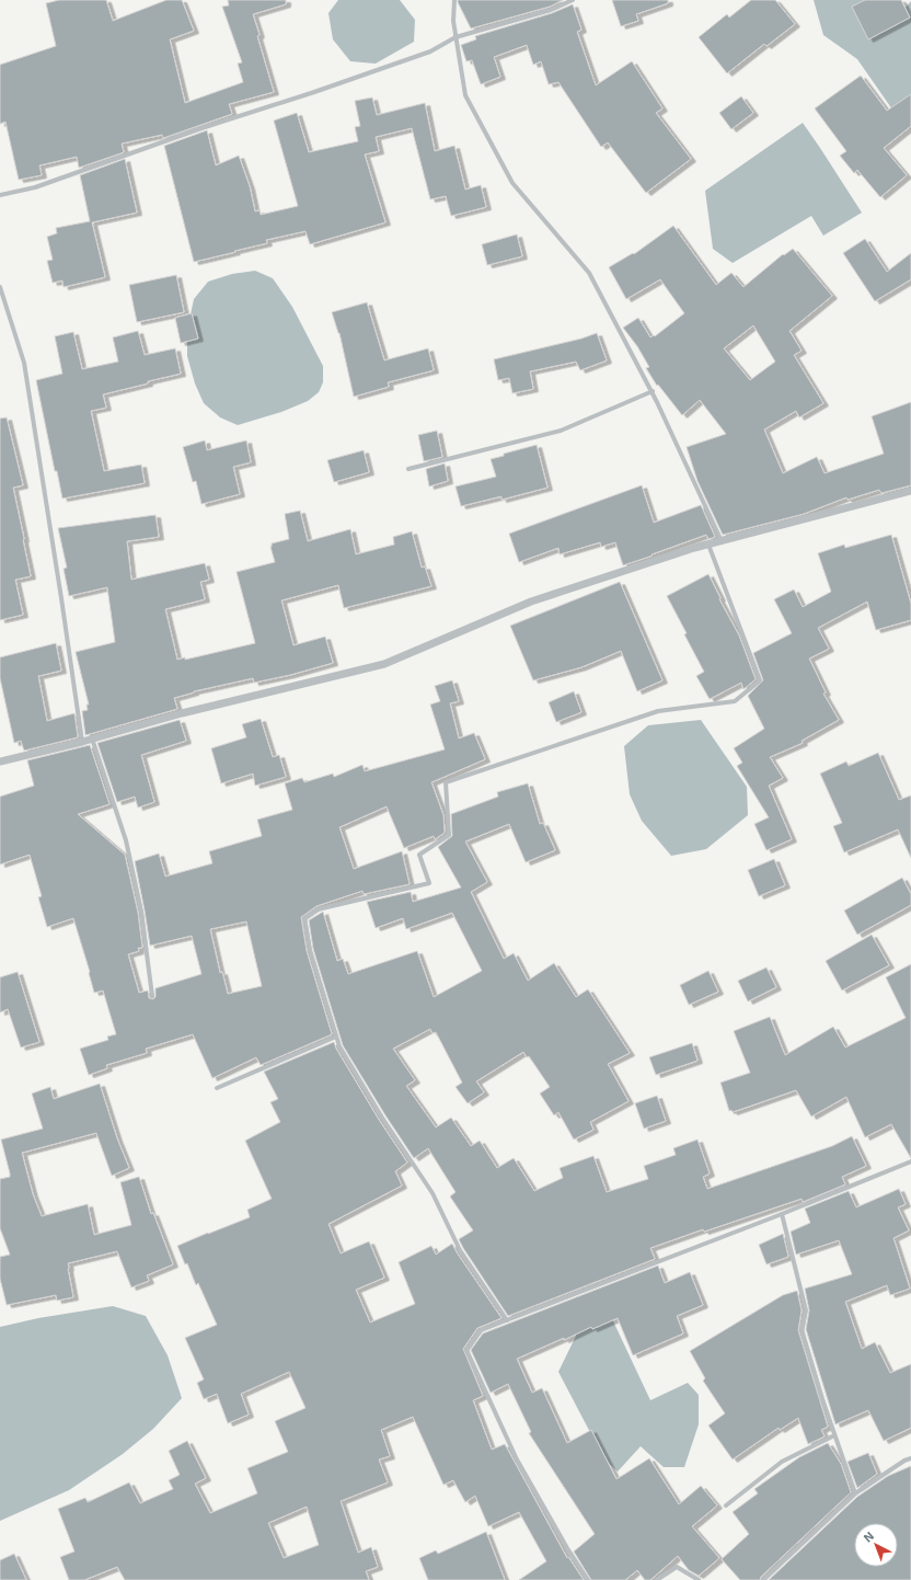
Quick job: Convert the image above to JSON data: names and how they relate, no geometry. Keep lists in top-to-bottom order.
{
  "north": "top left"
}
